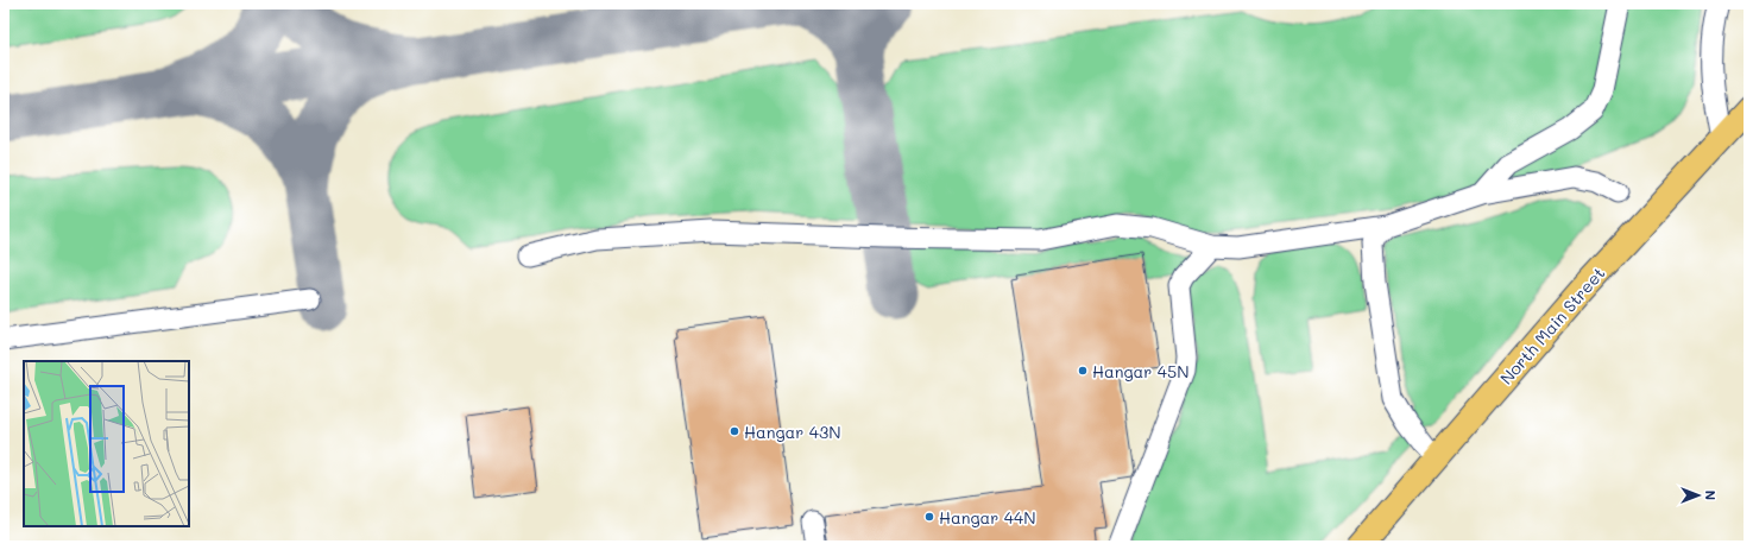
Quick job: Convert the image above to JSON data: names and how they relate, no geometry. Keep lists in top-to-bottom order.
{
  "streets": {
    "main road": ["North Main Street"]
  },
  "places": ["Hangar 45N", "Hangar 43N", "Hangar 44N"],
  "north": "right"
}
